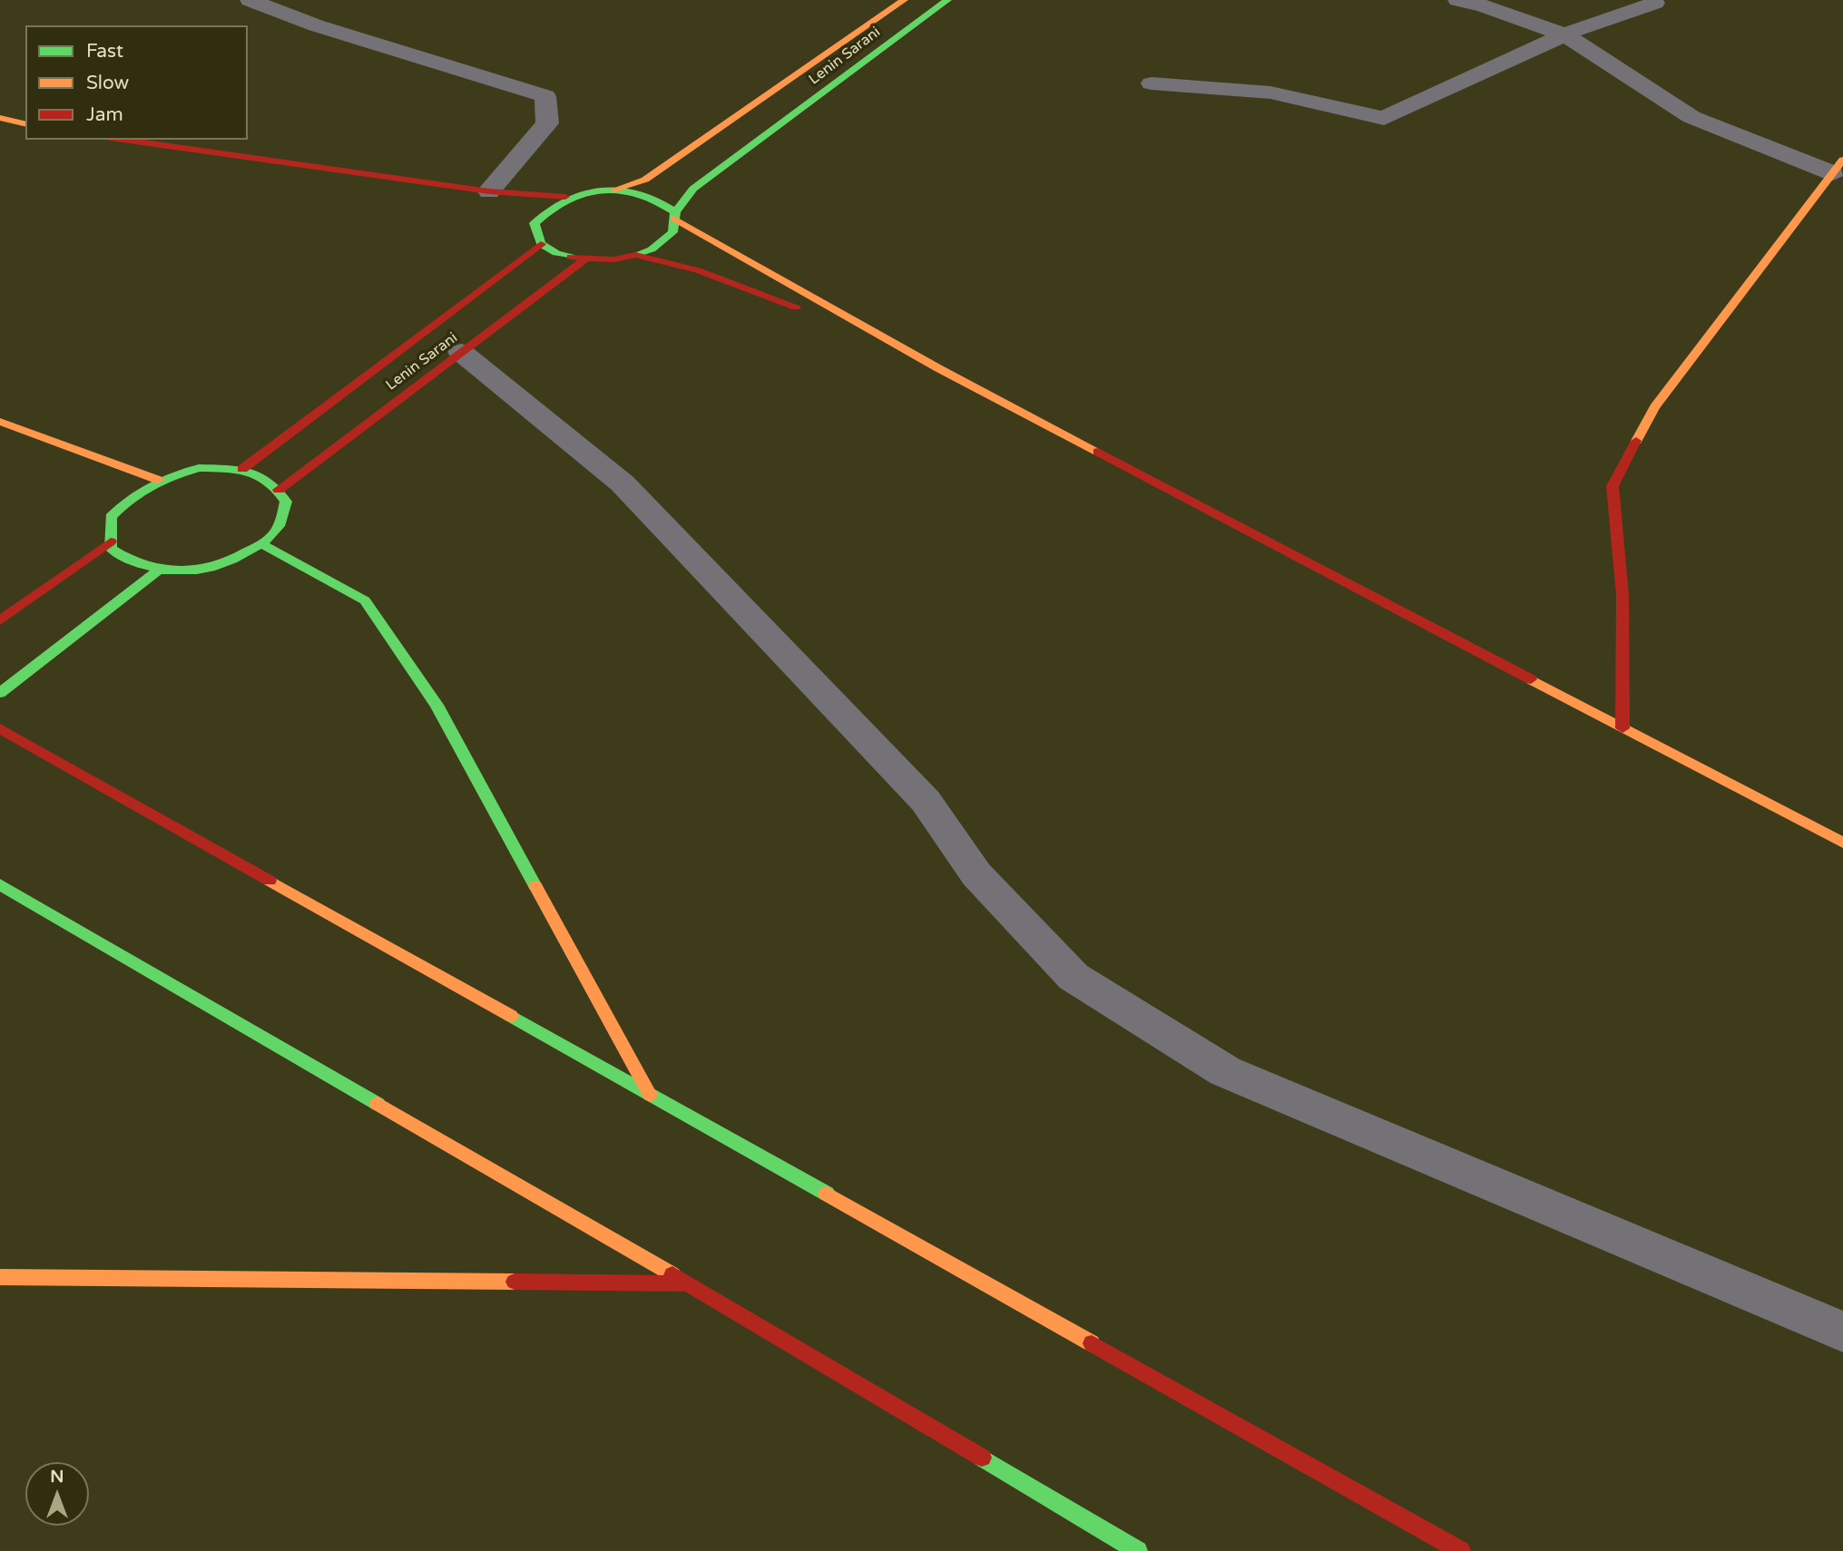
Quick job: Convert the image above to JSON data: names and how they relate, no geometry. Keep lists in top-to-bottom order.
{
  "streets": {
    "main road": ["Lenin Sarani"]
  },
  "legend": ["Fast", "Slow", "Jam"],
  "north": "top"
}
